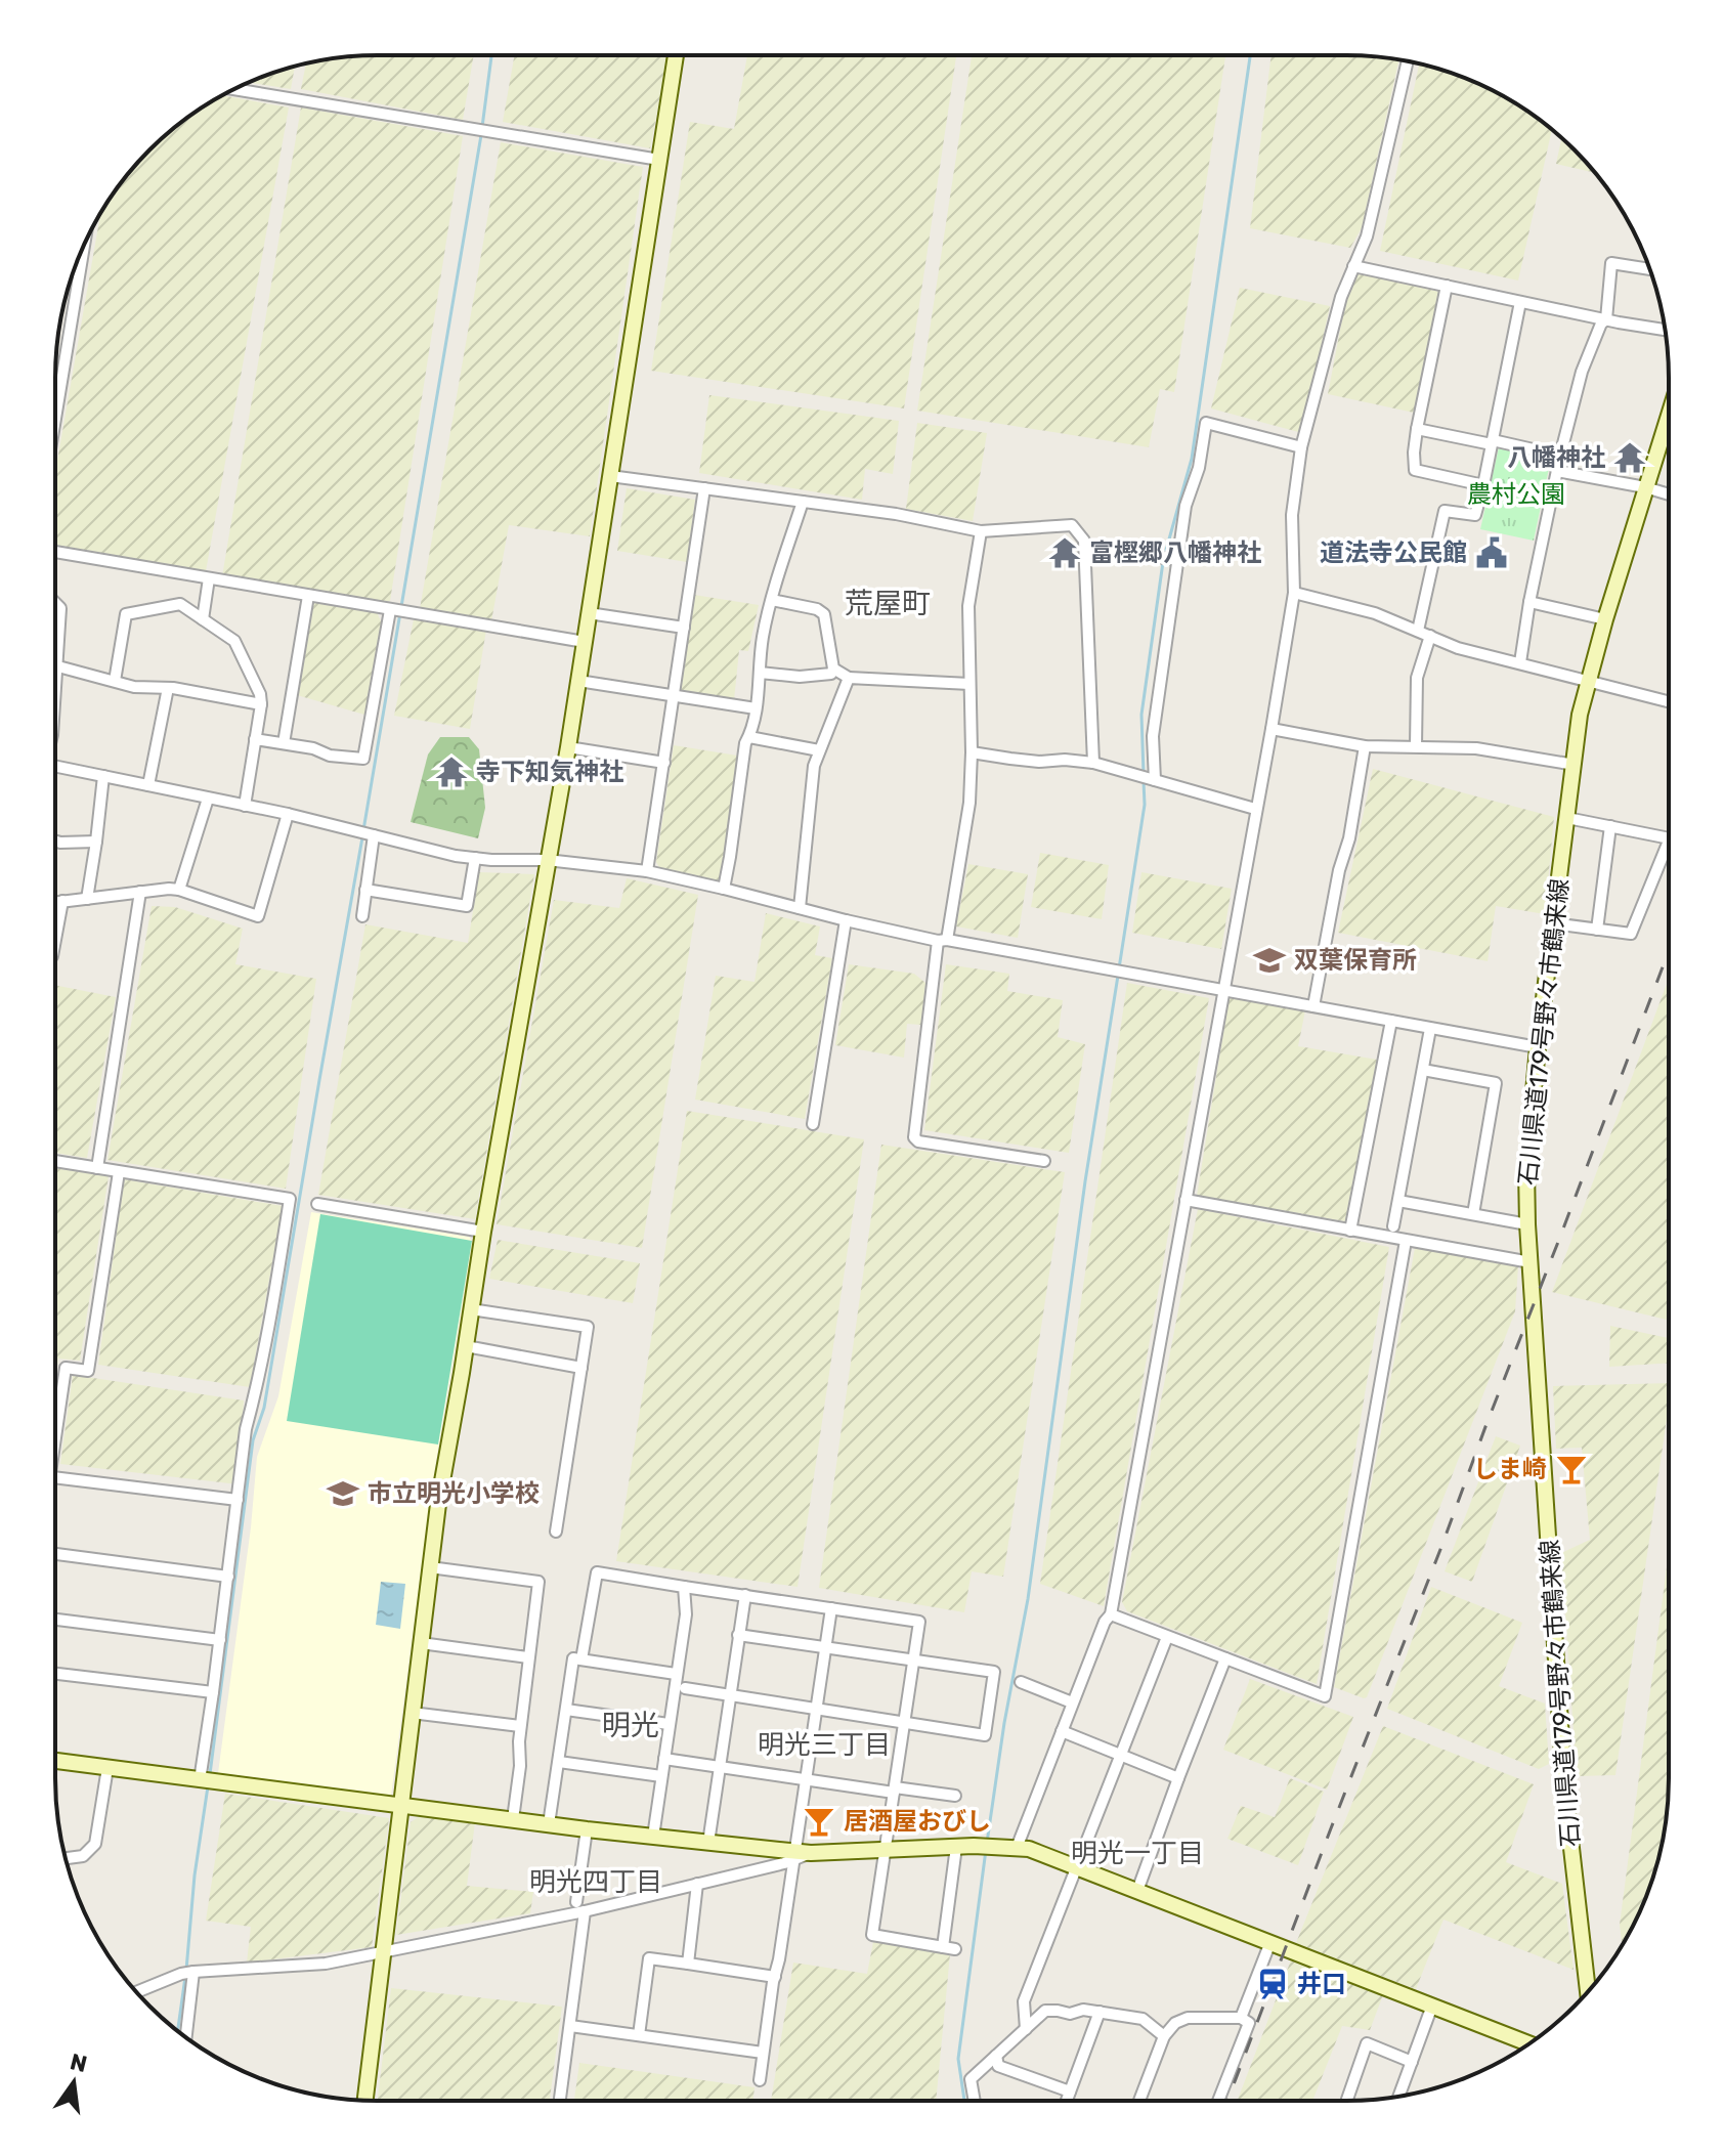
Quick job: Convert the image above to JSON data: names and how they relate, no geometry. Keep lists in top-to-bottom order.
{
  "streets": {
    "street": ["石川県道179号野々市鶴来線"]
  },
  "districts": [
    "荒屋町",
    "明光",
    "明光三丁目",
    "明光一丁目",
    "明光四丁目"
  ],
  "parks": ["農村公園"],
  "places": {
    "temple": ["八幡神社", "富樫郷八幡神社", "寺下知気神社"],
    "public building": ["道法寺公民館"],
    "school or university": ["双葉保育所", "市立明光小学校"],
    "bar": ["しま崎", "居酒屋おびし"],
    "station": ["井口"]
  },
  "north": "top"
}
